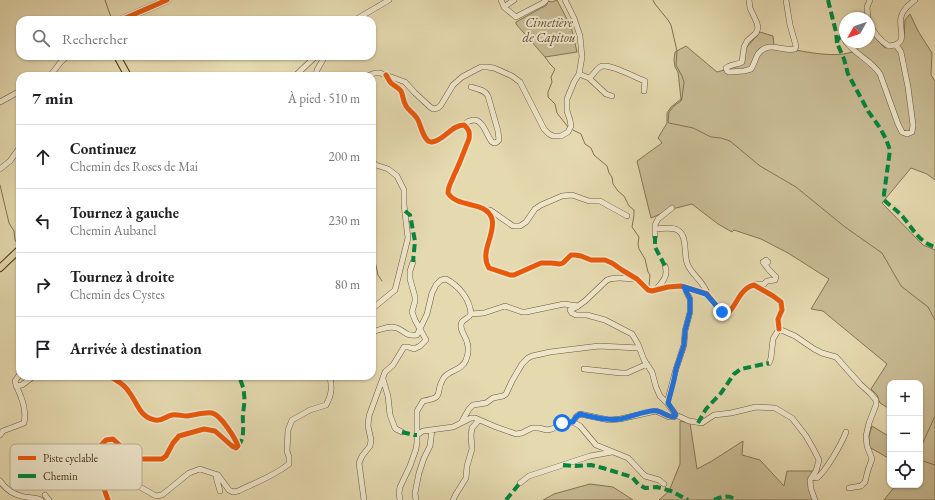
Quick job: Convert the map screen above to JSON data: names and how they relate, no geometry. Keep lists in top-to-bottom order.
{
  "parks": ["Cimetière de Capitou"],
  "legend": ["Piste cyclable", "Chemin"],
  "north": "bottom left",
  "page": {
    "search": "Rechercher",
    "heading": ["7 min", "À pied · 510 m"],
    "list": [
      ["Continuez", "Chemin des Roses de Mai", "200 m"],
      ["Tournez à gauche", "Chemin Aubanel", "230 m"],
      ["Tournez à droite", "Chemin des Cystes", "80 m"],
      "Arrivée à destination"
    ],
    "map_buttons": ["+", "−"]
  }
}
